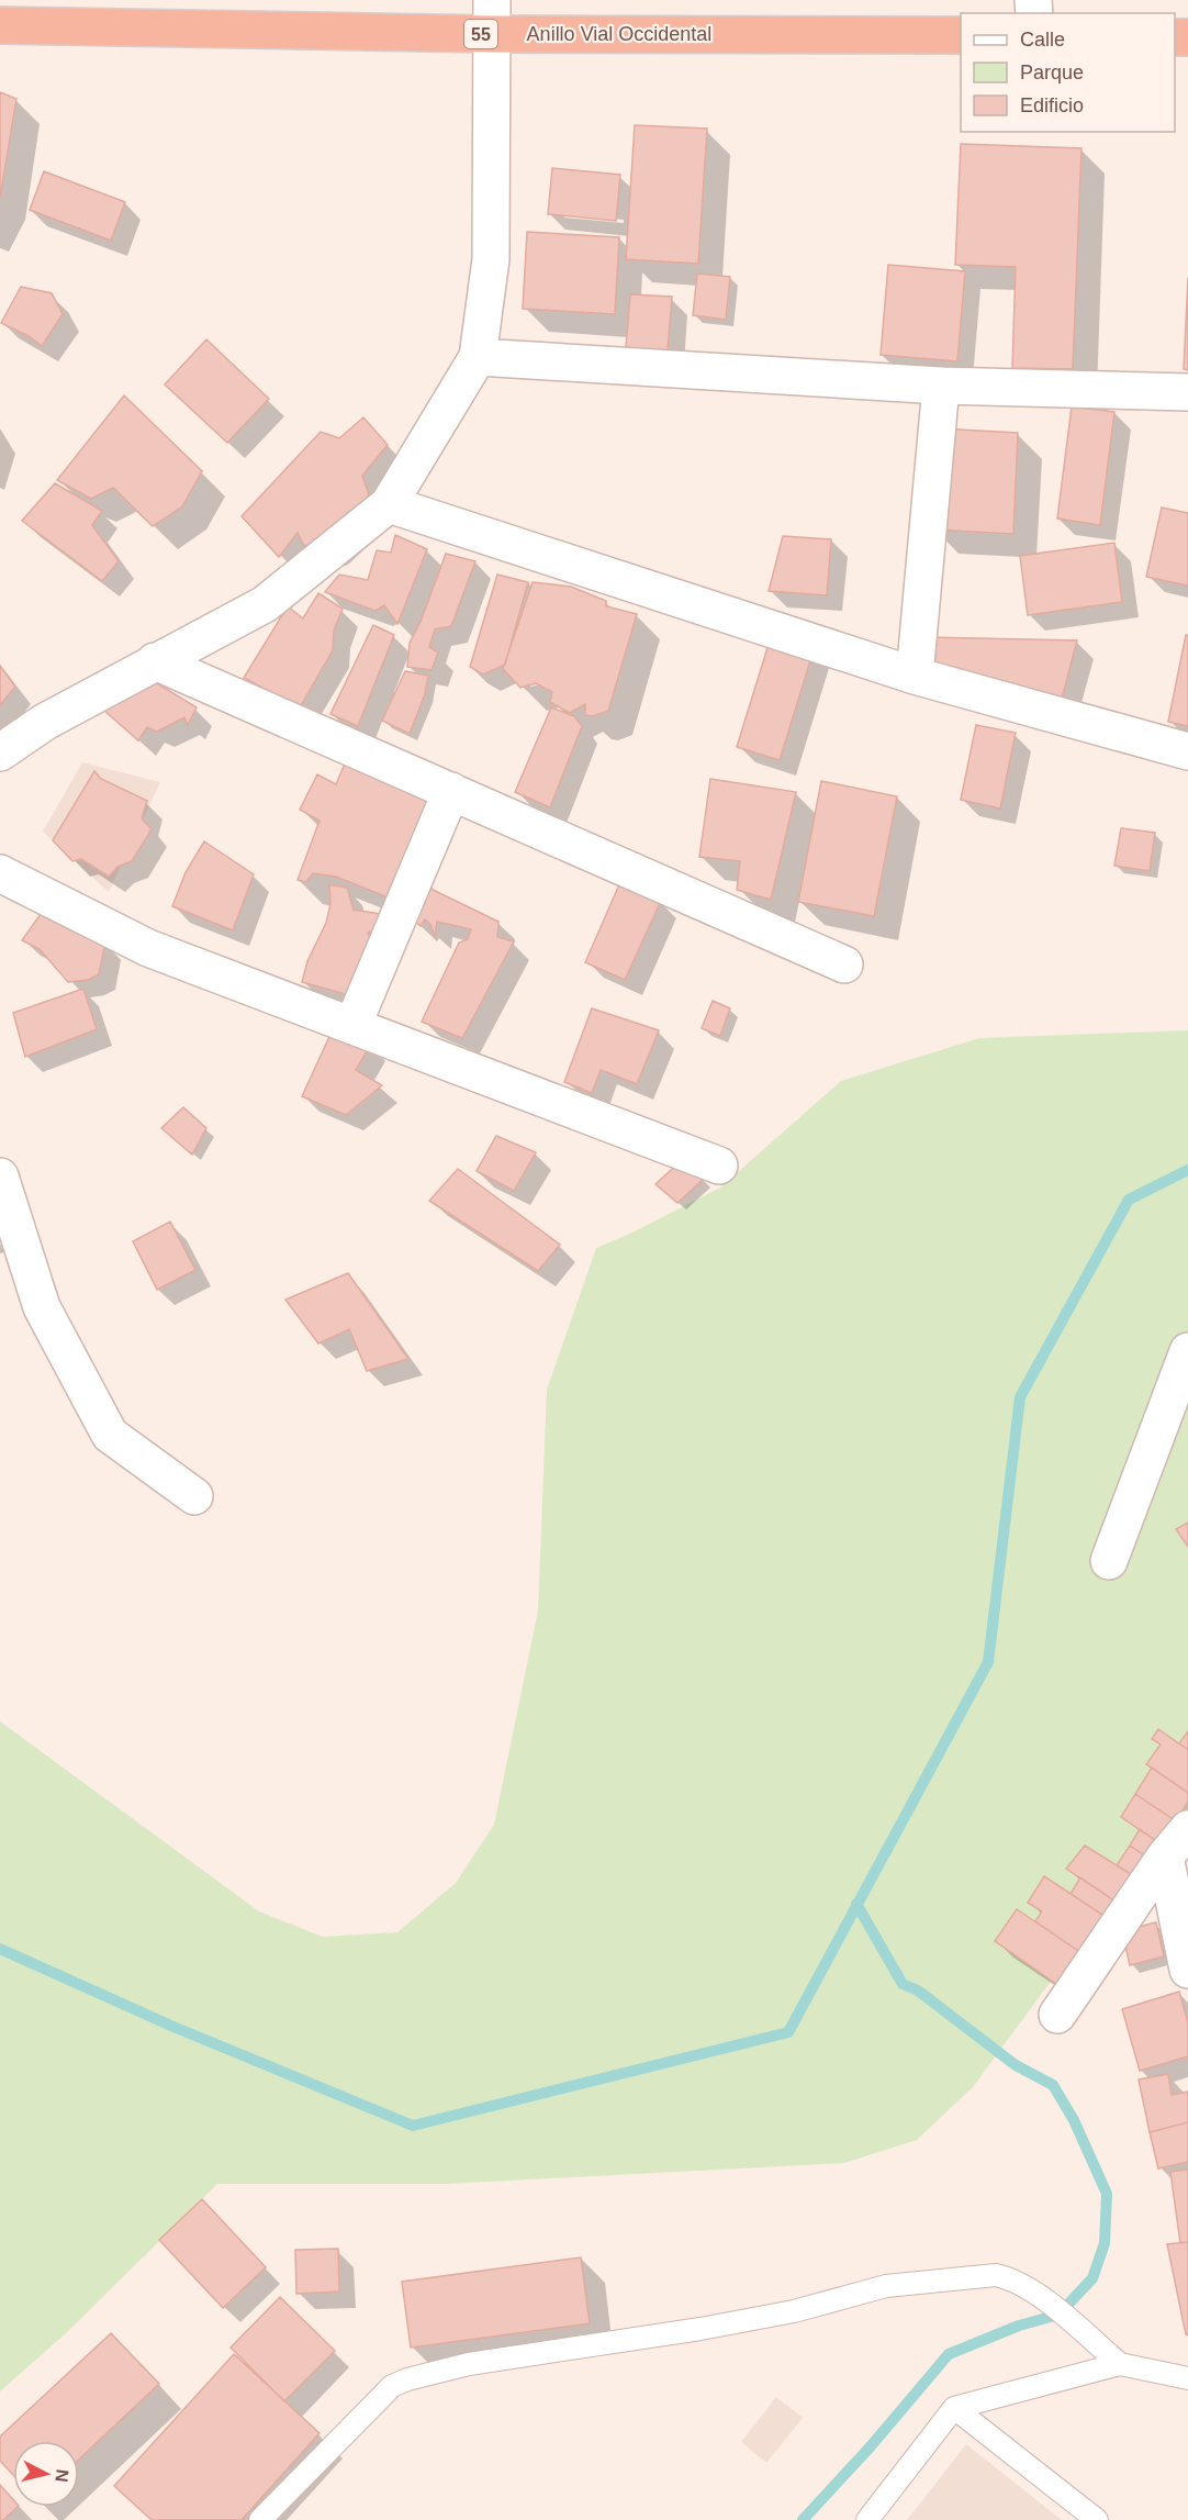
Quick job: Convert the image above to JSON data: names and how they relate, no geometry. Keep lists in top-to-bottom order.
{
  "streets": {
    "highway": ["55", "Anillo Vial Occidental"]
  },
  "legend": ["Calle", "Parque", "Edificio"],
  "north": "right"
}
